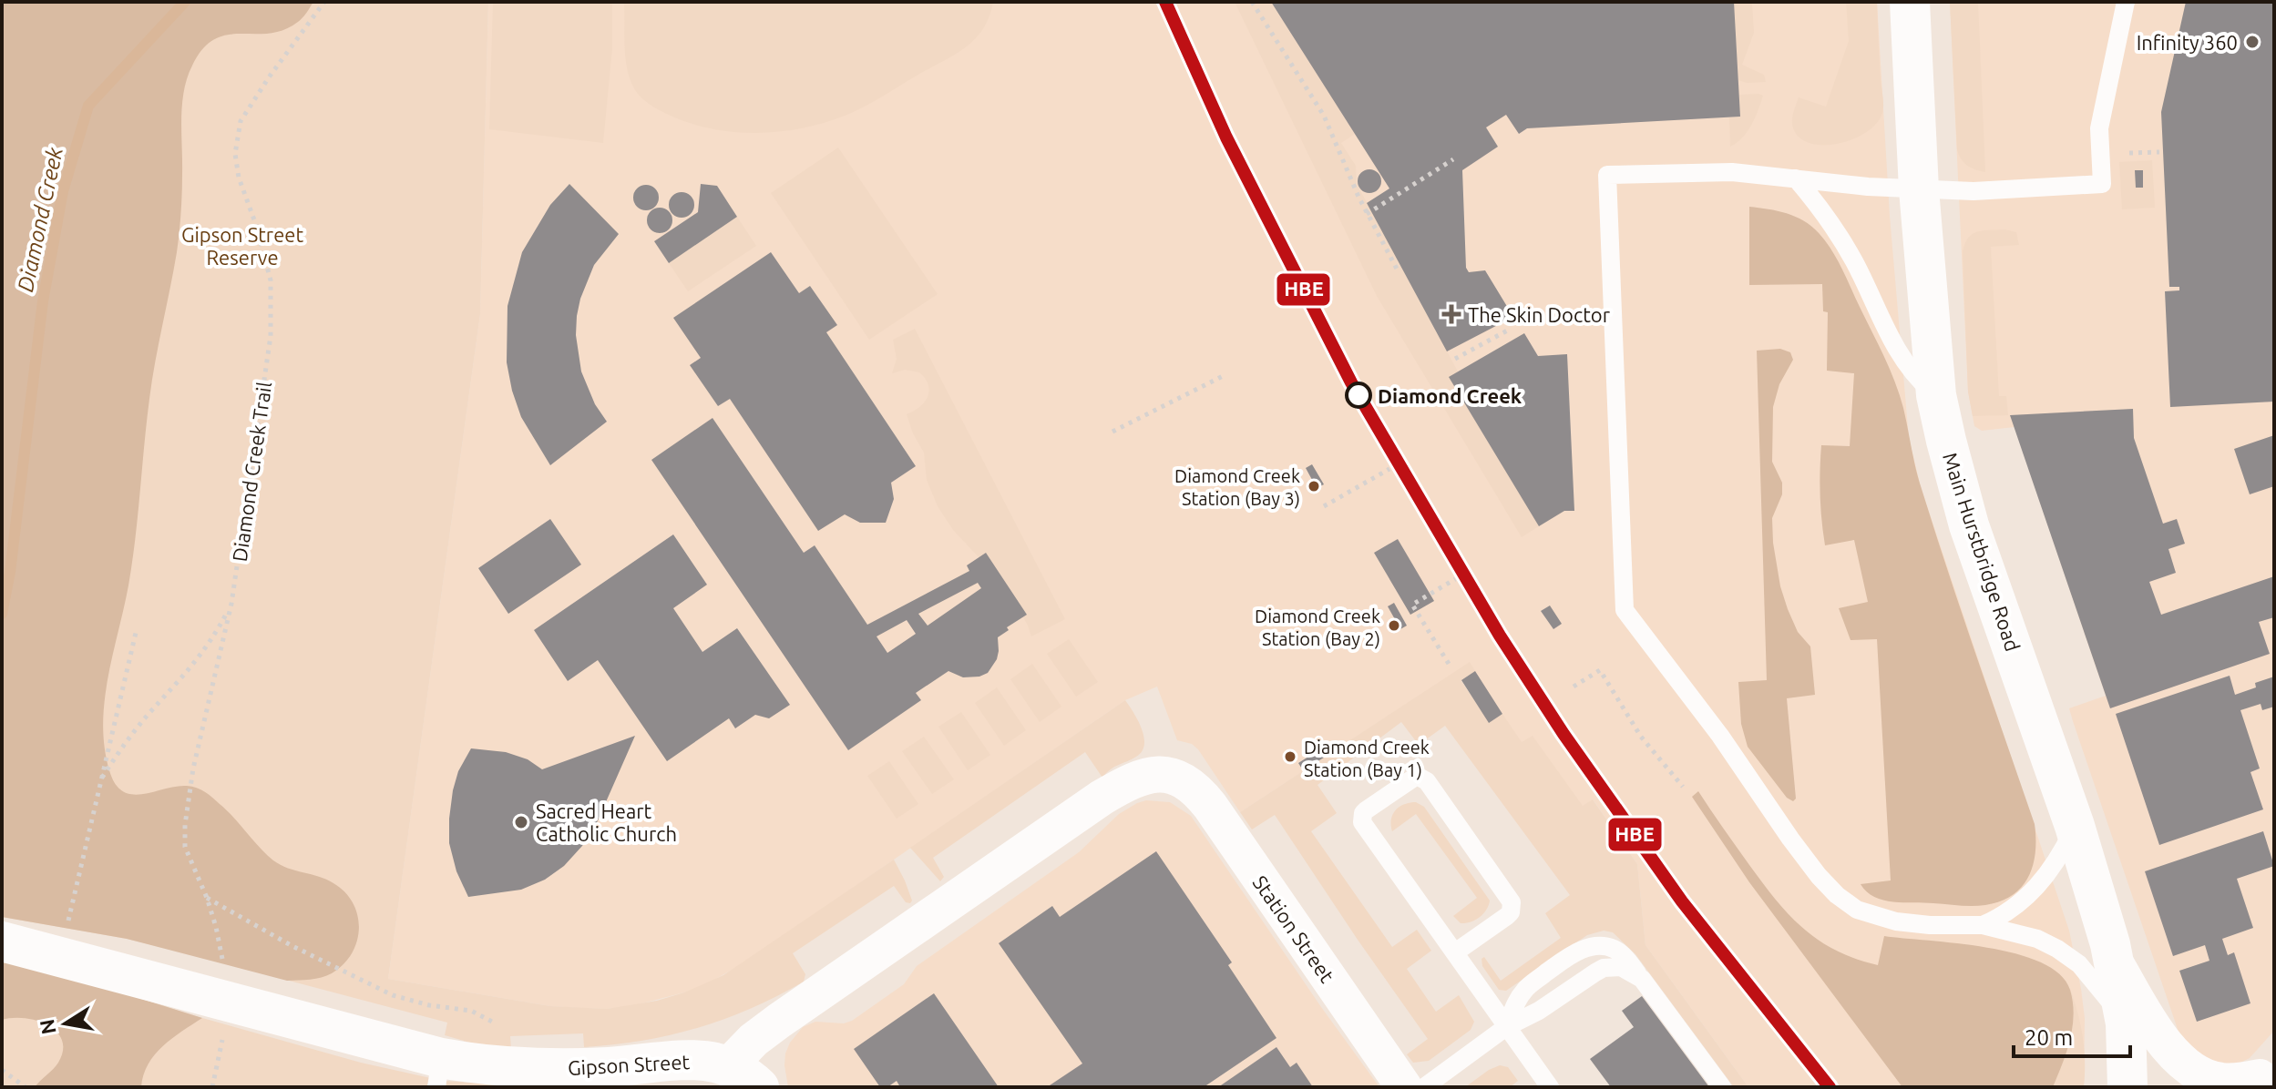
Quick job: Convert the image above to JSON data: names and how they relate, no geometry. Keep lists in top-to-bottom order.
{
  "streets": {
    "main road": ["Main Hurstbridge Road", "Gipson Street"],
    "street": ["Station Street"],
    "path": ["Diamond Creek Trail"]
  },
  "crossings": [
    ["Station Street", "Gipson Street"]
  ],
  "water": ["Diamond Creek"],
  "parks": ["Gipson Street Reserve"],
  "places": {
    "other": [
      "Infinity 360",
      "Diamond Creek",
      "Diamond Creek Station (Bay 3)",
      "Diamond Creek Station (Bay 2)",
      "Diamond Creek Station (Bay 1)",
      "Sacred Heart Catholic Church"
    ],
    "health": ["The Skin Doctor"]
  },
  "lines": ["transit line HBE"],
  "scale_bar": "20 m",
  "north": "left"
}
